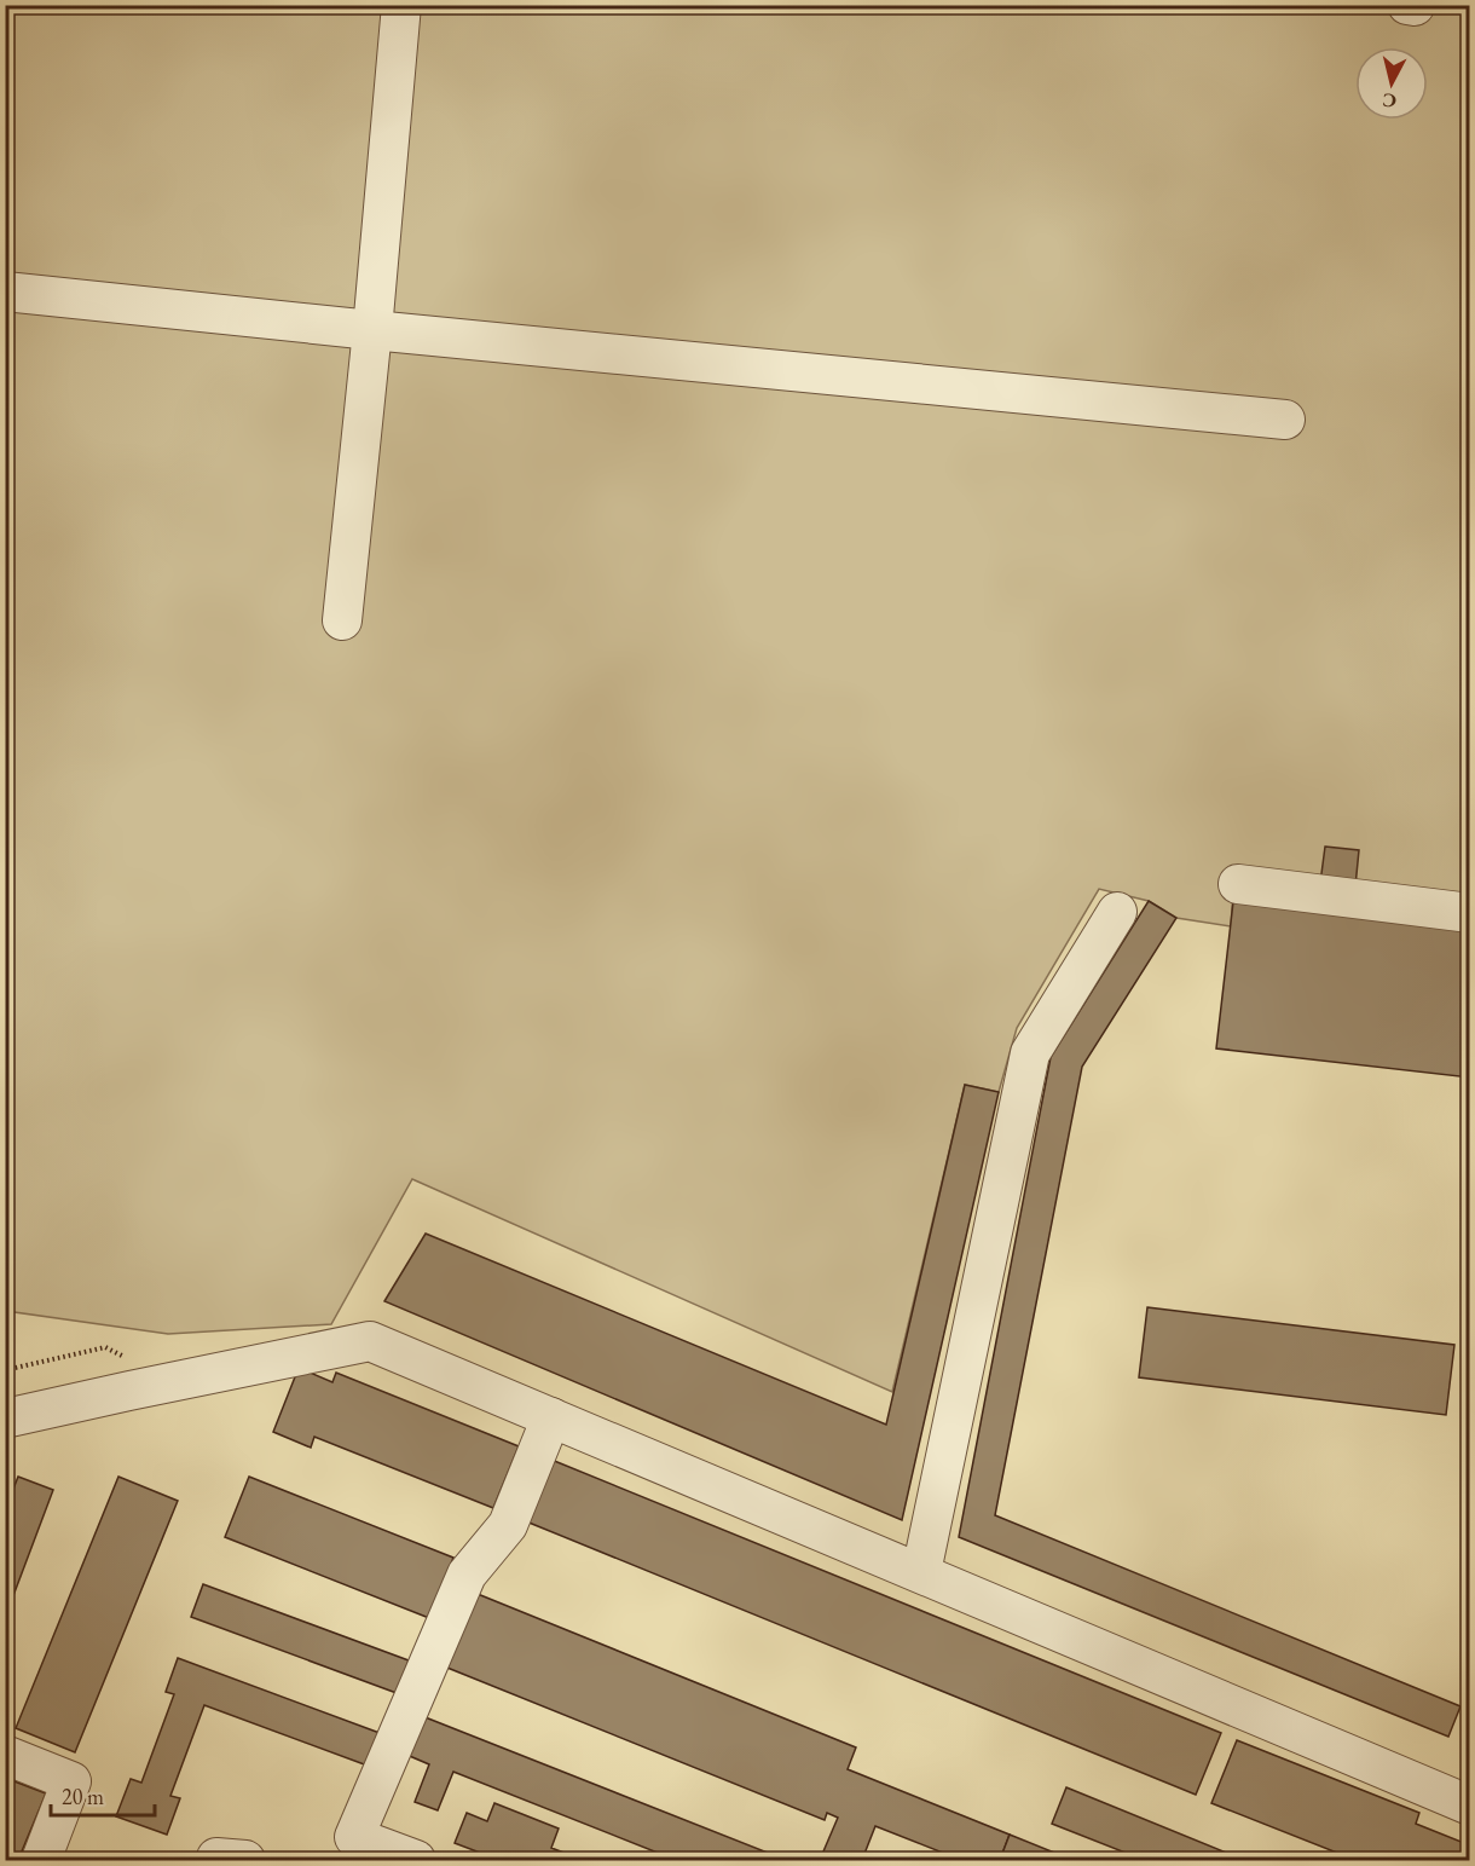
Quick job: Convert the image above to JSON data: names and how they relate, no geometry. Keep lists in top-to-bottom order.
{
  "scale_bar": "20 m",
  "north": "bottom"
}
